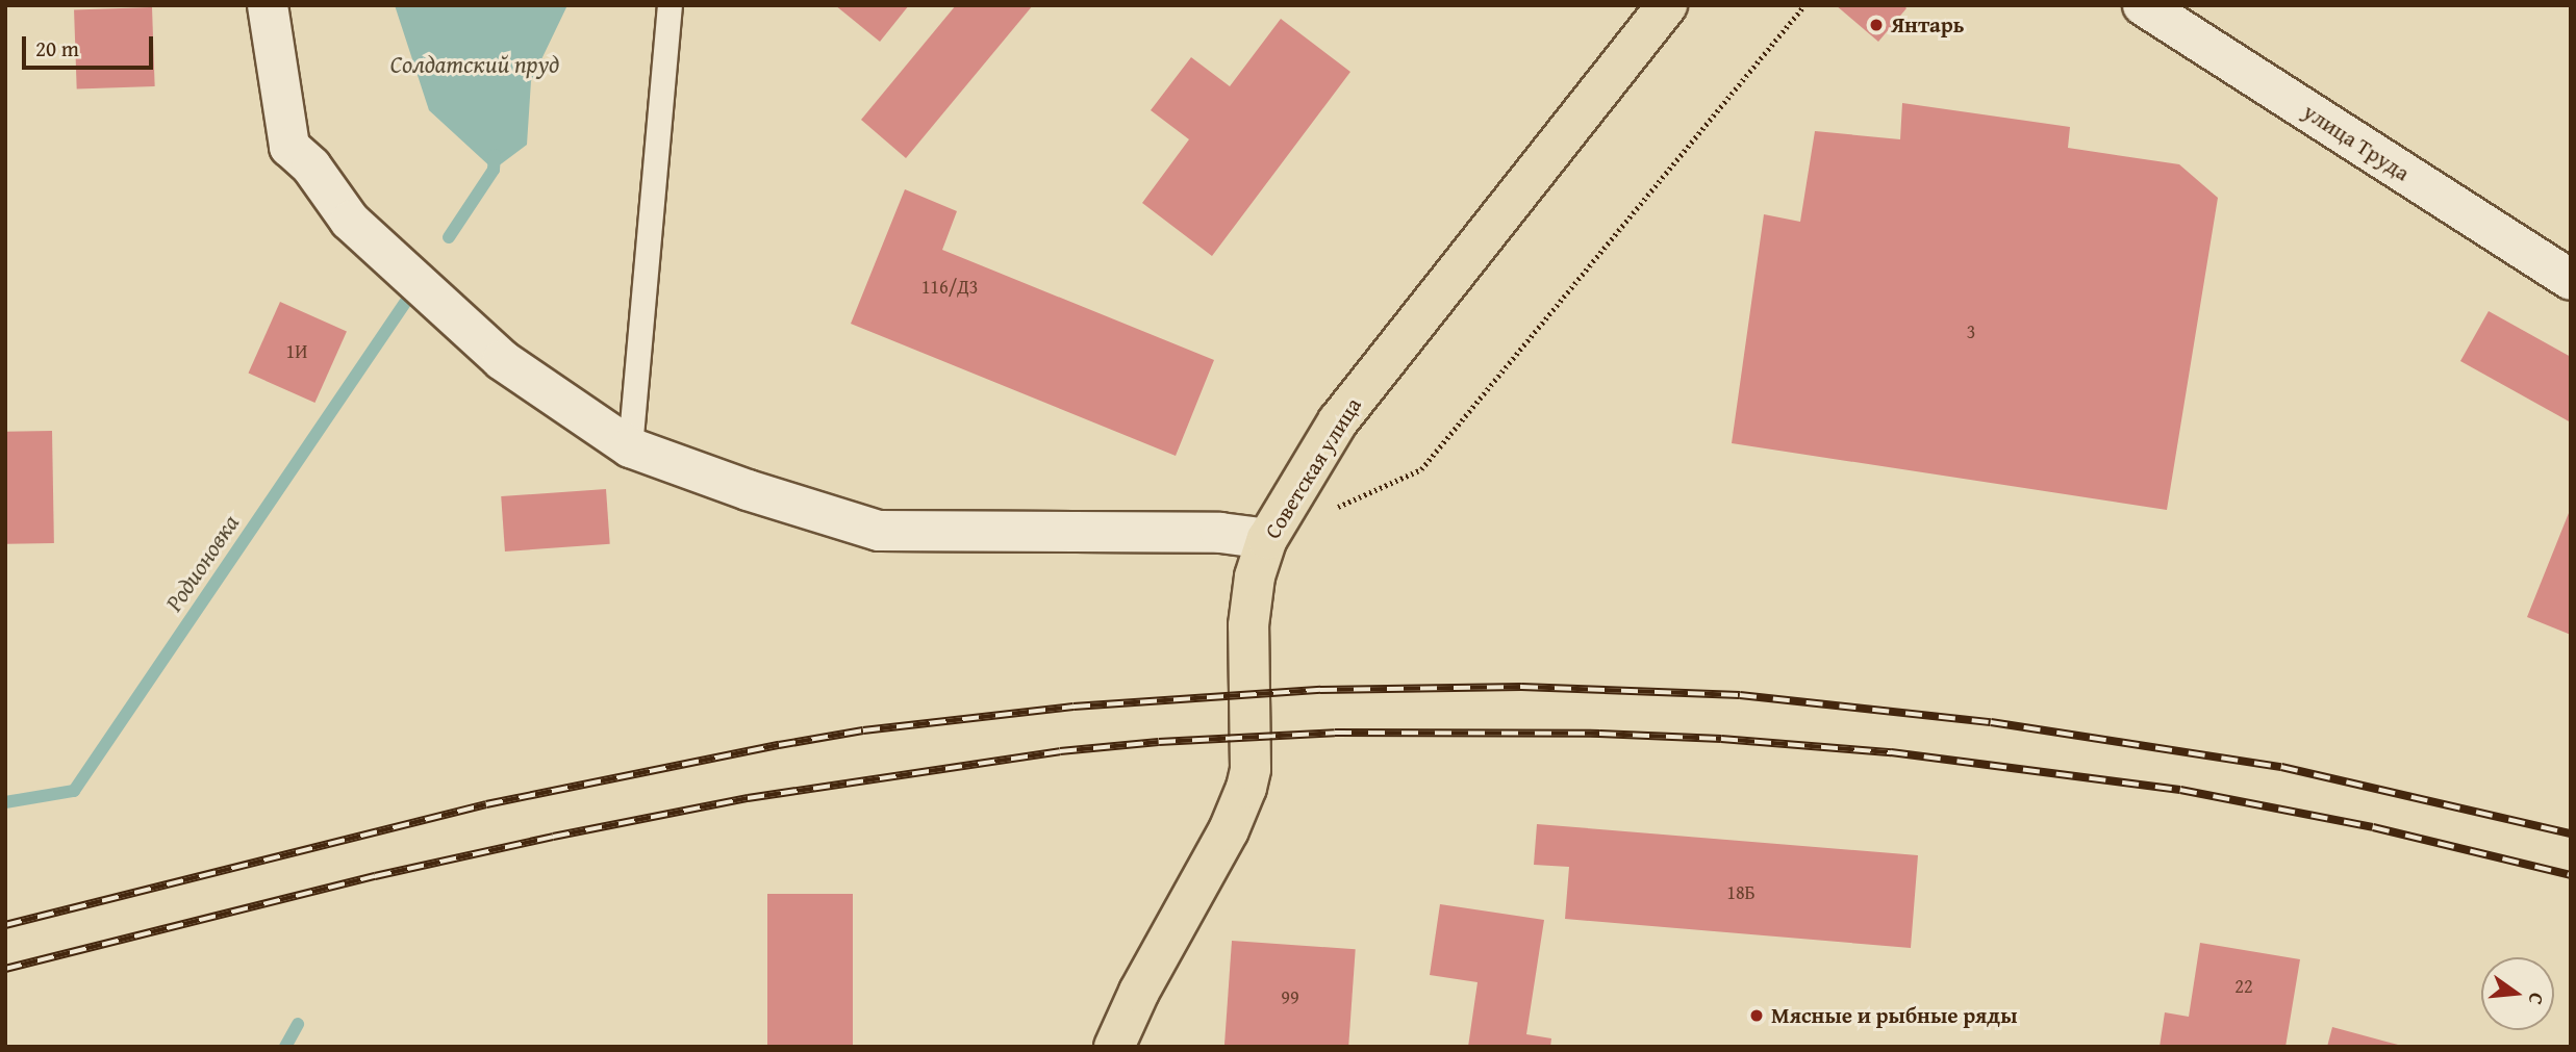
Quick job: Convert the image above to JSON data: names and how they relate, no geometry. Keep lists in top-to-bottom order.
{
  "streets": {
    "main road": ["Советская улица"],
    "street": ["улица Труда"]
  },
  "water": ["Солдатский пруд", "Родионовка"],
  "places": ["Янтарь", "Мясные и рыбные ряды"],
  "house_numbers": [
    "116/Д3",
    "3",
    "1И",
    "18Б",
    "22",
    "99"
  ],
  "scale_bar": "20 m",
  "north": "right"
}
